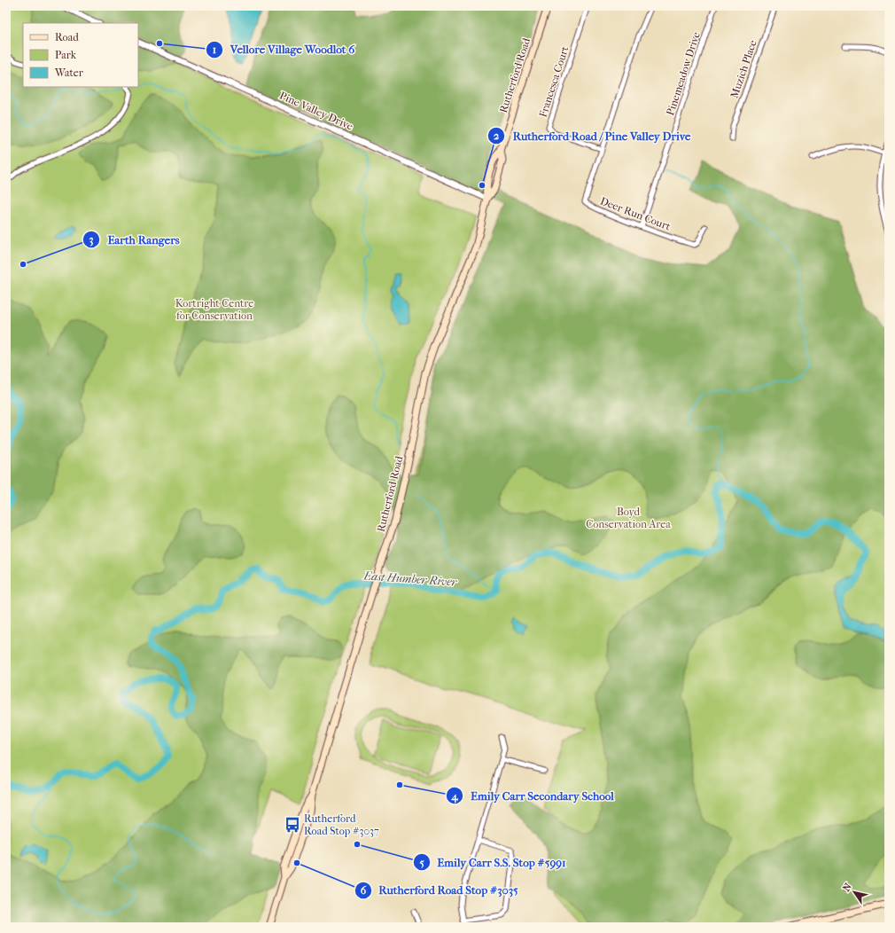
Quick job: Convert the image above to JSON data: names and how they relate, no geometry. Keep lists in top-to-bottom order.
{
  "streets": {
    "main road": ["Rutherford Road"],
    "street": [
      "Muzich Place",
      "Pinemeadow Drive",
      "Francesca Court",
      "Pine Valley Drive",
      "Deer Run Court"
    ]
  },
  "crossings": [
    ["Pinemeadow Drive", "Deer Run Court"],
    ["Rutherford Road", "Pine Valley Drive"],
    ["Francesca Court", "Deer Run Court"]
  ],
  "water": ["East Humber River"],
  "parks": ["Kortright Centre for Conservation", "Boyd Conservation Area"],
  "places": {
    "other": [
      "Vellore Village Woodlot 6",
      "Rutherford Road / Pine Valley Drive",
      "Earth Rangers",
      "Emily Carr Secondary School",
      "Emily Carr S.S. Stop #5991",
      "Rutherford Road Stop #3035"
    ],
    "bus stop": ["Rutherford Road Stop #3037"]
  },
  "legend": ["Road", "Park", "Water"],
  "north": "top left"
}
